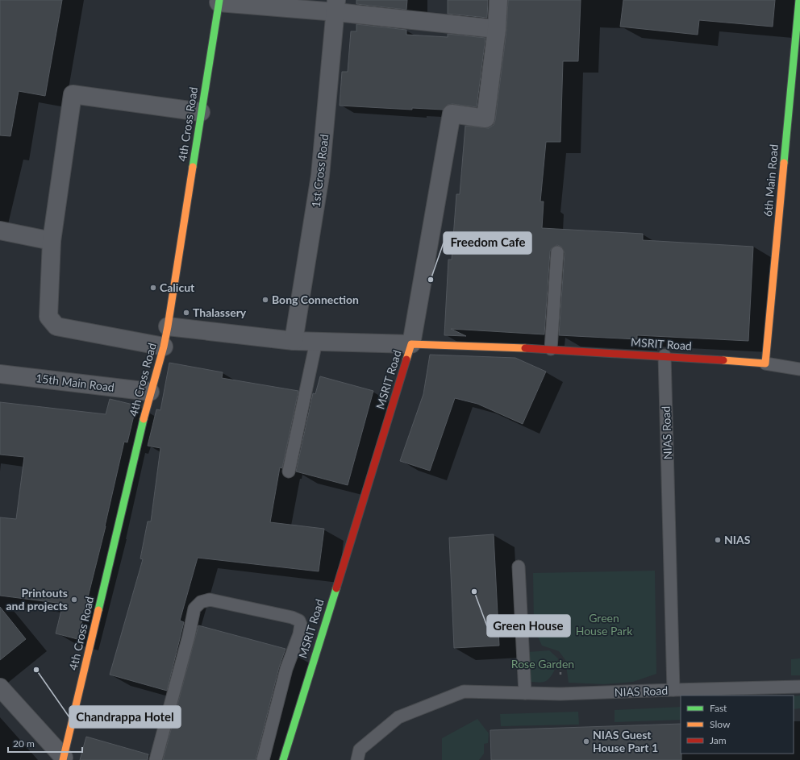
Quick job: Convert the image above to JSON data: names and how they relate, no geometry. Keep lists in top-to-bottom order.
{
  "streets": {
    "street": [
      "4th Cross Road",
      "1st Cross Road",
      "6th Main Road",
      "MSRIT Road",
      "15th Main Road"
    ],
    "lane": ["NIAS Road"]
  },
  "crossings": [
    ["4th Cross Road", "15th Main Road"],
    ["6th Main Road", "MSRIT Road"],
    ["MSRIT Road", "NIAS Road"]
  ],
  "parks": ["Green House Park", "Rose Garden"],
  "places": [
    "Freedom Cafe",
    "Calicut",
    "Bong Connection",
    "Thalassery",
    "NIAS",
    "Green House",
    "Printouts and projects",
    "Chandrappa Hotel",
    "NIAS Guest House Part 1"
  ],
  "legend": ["Fast", "Slow", "Jam"],
  "scale_bar": "20 m"
}
